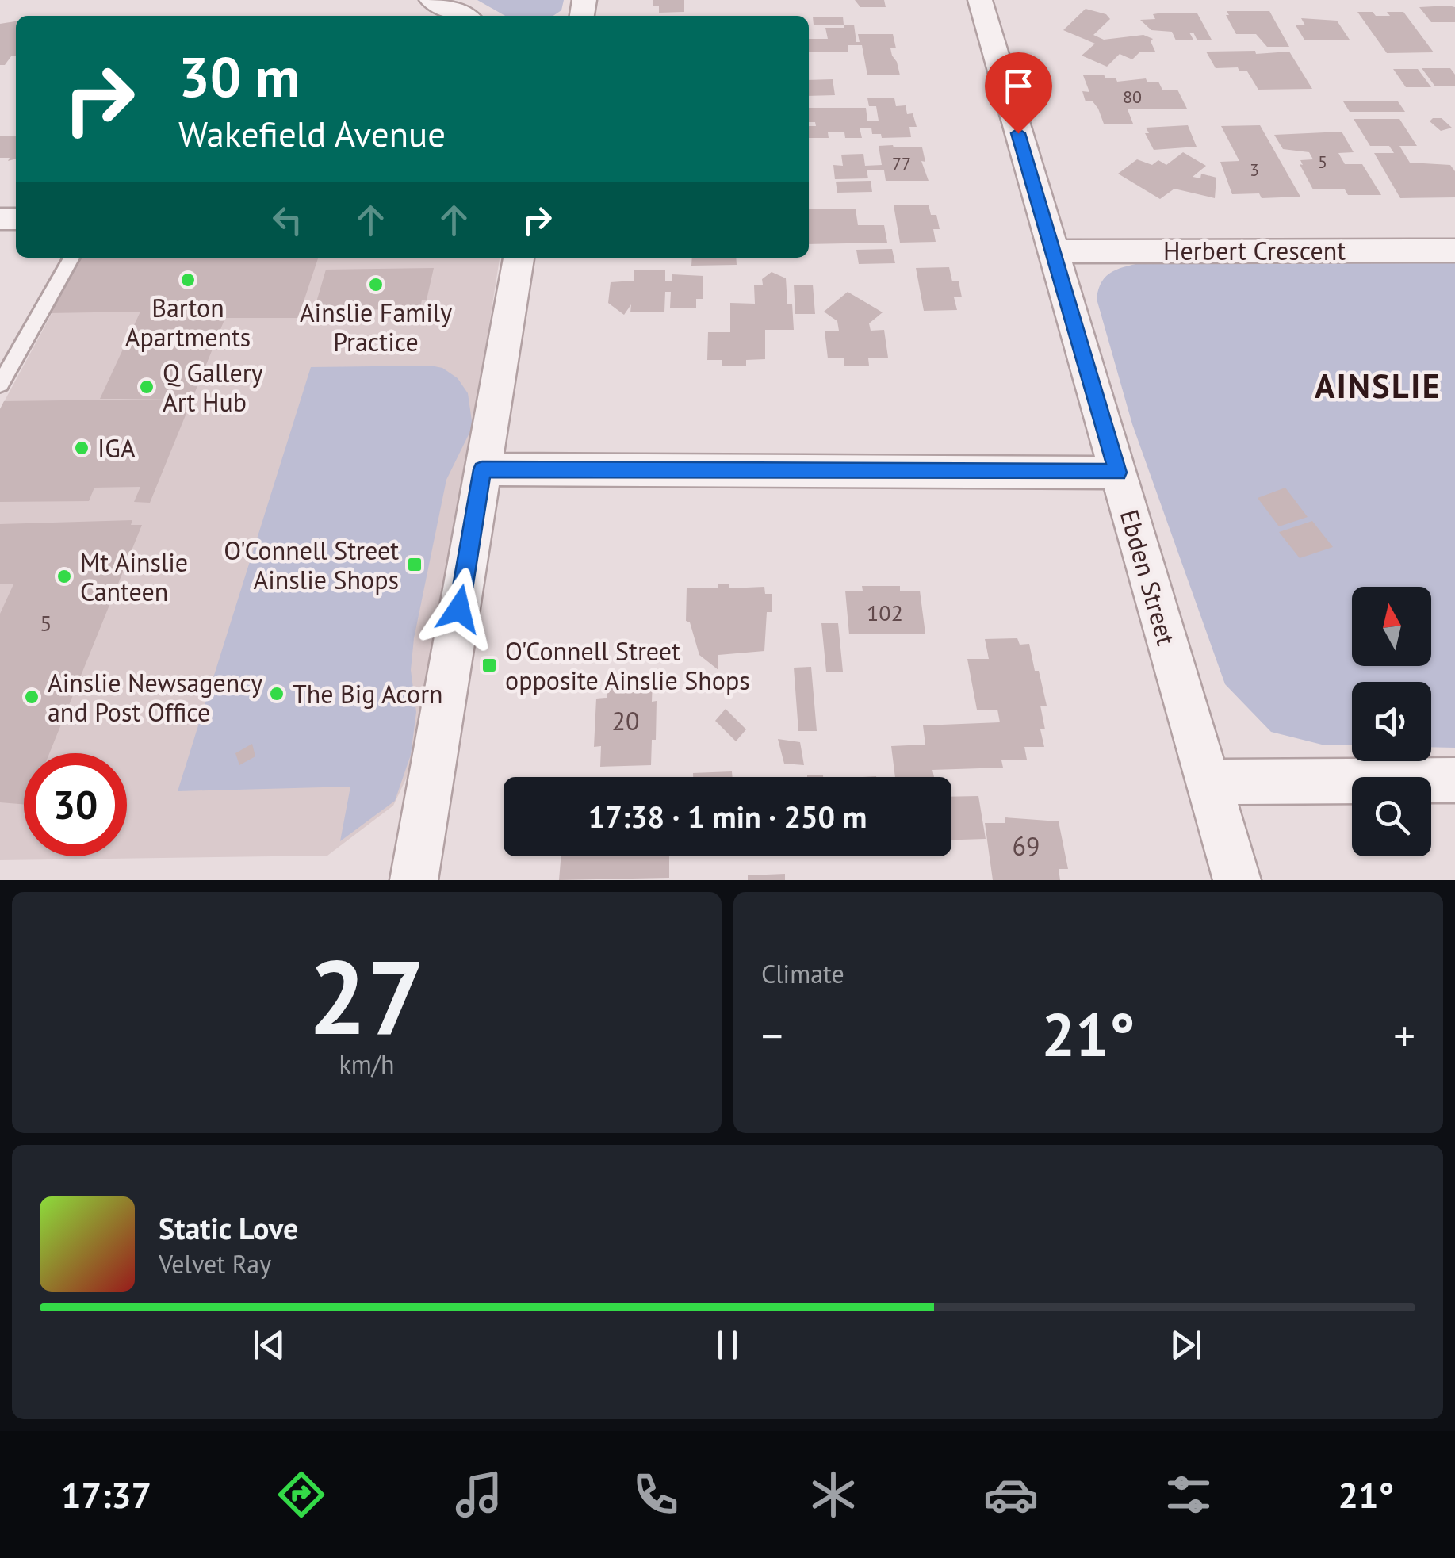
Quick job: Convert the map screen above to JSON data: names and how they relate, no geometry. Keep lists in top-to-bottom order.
{
  "streets": {
    "street": ["Herbert Crescent", "Ebden Street"]
  },
  "crossings": [
    ["Herbert Crescent", "Ebden Street"]
  ],
  "districts": ["AINSLIE"],
  "places": {
    "other": [
      "Barton Apartments",
      "Ainslie Family Practice",
      "Q Gallery Art Hub",
      "IGA",
      "Mt Ainslie Canteen",
      "The Big Acorn",
      "Ainslie Newsagency and Post Office"
    ],
    "transit": ["O'Connell Street Ainslie Shops", "O'Connell Street opposite Ainslie Shops"]
  },
  "house_numbers": [
    "80",
    "5",
    "77",
    "3",
    "102",
    "5",
    "20",
    "69"
  ],
  "north": "top",
  "page": {
    "turn": ["30 m", "Wakefield Avenue"],
    "limit": "30",
    "trip": "17:38 · 1 min · 250 m",
    "tile": [
      ["27", "km/h"],
      "Climate"
    ],
    "heat": ["−", "21°", "+"],
    "song": ["Static Love", "Velvet Ray"],
    "tabs": ["17:37", "21°"]
  }
}
